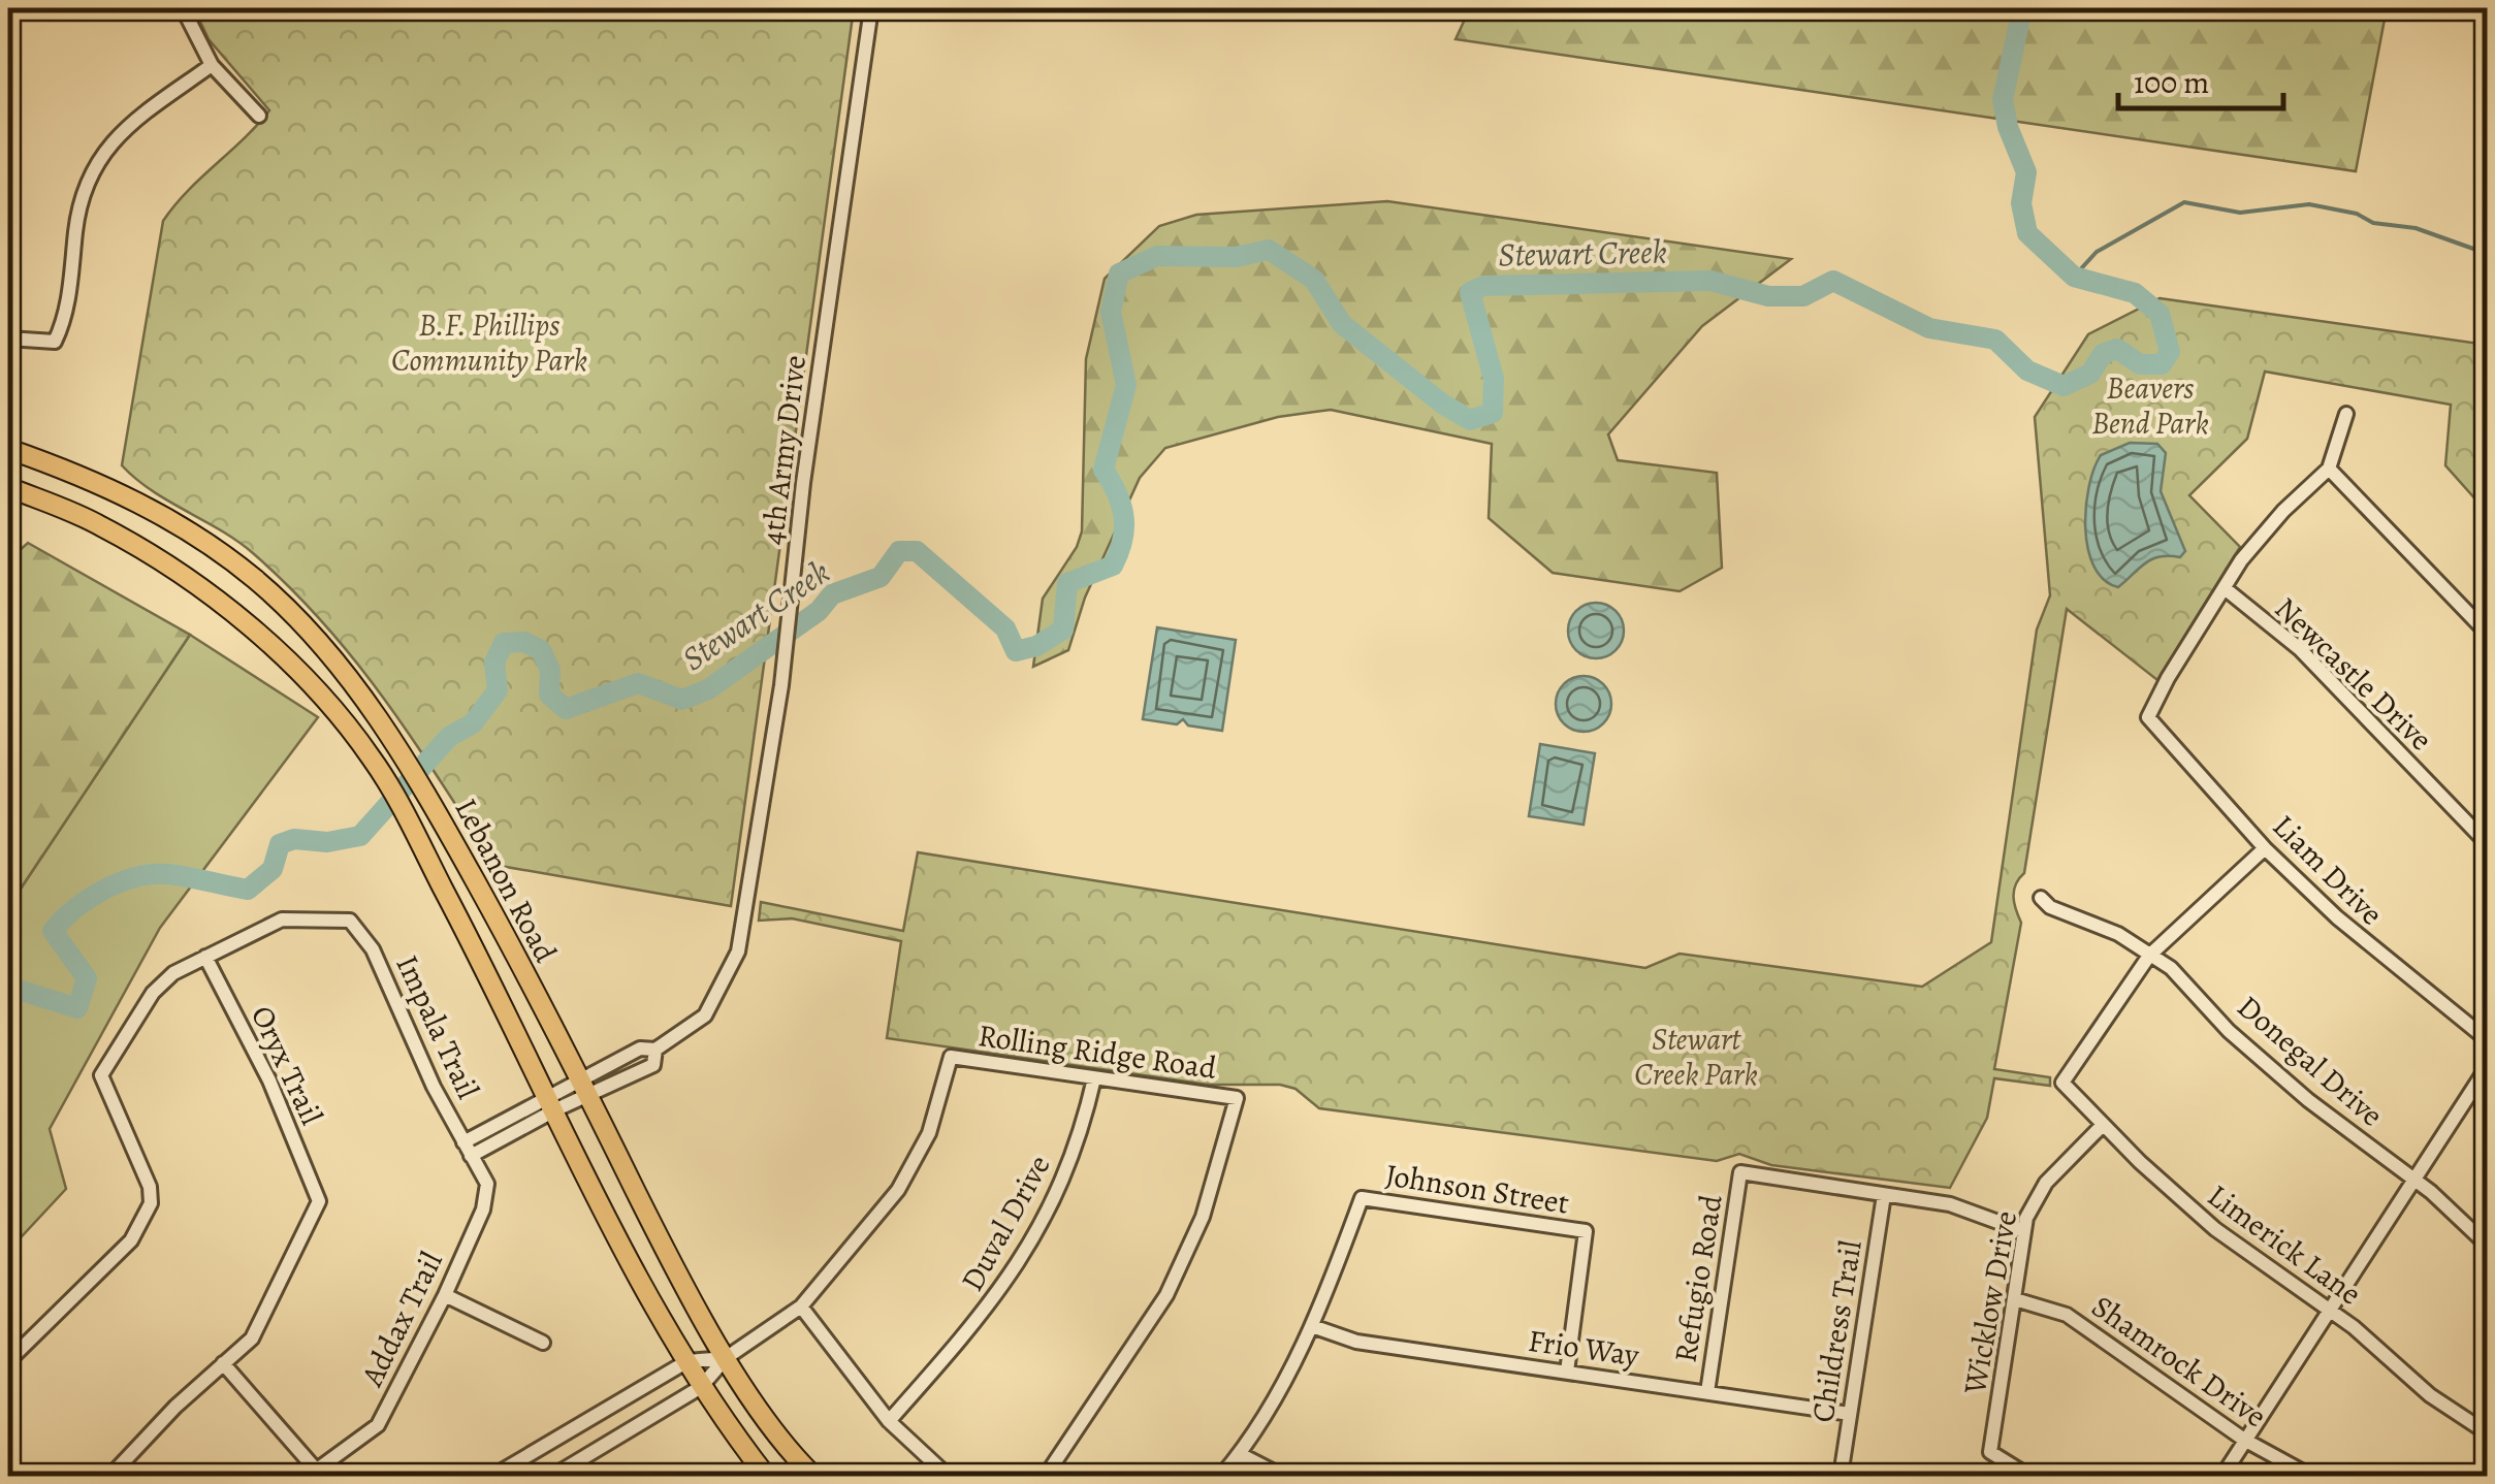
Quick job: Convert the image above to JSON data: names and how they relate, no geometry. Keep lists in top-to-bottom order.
{
  "streets": {
    "main road": ["Lebanon Road"],
    "street": [
      "4th Army Drive",
      "Newcastle Drive",
      "Liam Drive",
      "Impala Trail",
      "Rolling Ridge Road",
      "Donegal Drive",
      "Oryx Trail",
      "Johnson Street",
      "Duval Drive",
      "Limerick Lane",
      "Refugio Road",
      "Wicklow Drive",
      "Addax Trail",
      "Childress Trail",
      "Frio Way",
      "Shamrock Drive"
    ]
  },
  "crossings": [
    ["4th Army Drive", "Lebanon Road"],
    ["4th Army Drive", "Impala Trail"],
    ["4th Army Drive", "Addax Trail"],
    ["Newcastle Drive", "Liam Drive"],
    ["Impala Trail", "Oryx Trail"],
    ["Impala Trail", "Addax Trail"],
    ["Rolling Ridge Road", "Duval Drive"],
    ["Donegal Drive", "Limerick Lane"],
    ["Johnson Street", "Frio Way"],
    ["Limerick Lane", "Wicklow Drive"],
    ["Refugio Road", "Childress Trail"],
    ["Refugio Road", "Frio Way"],
    ["Wicklow Drive", "Shamrock Drive"],
    ["Childress Trail", "Frio Way"]
  ],
  "water": ["Stewart Creek"],
  "parks": ["B.F. Phillips Community Park", "Beavers Bend Park", "Stewart Creek Park"],
  "scale_bar": "100 m"
}
